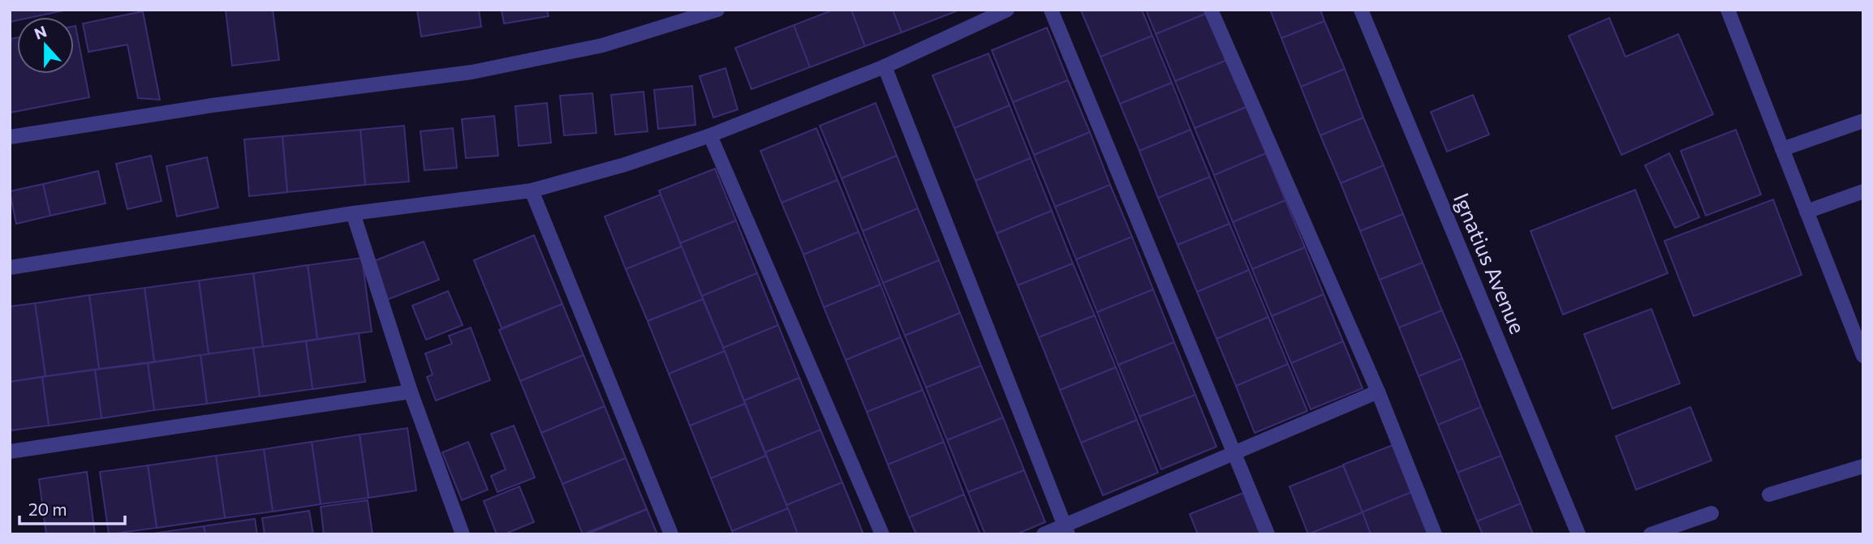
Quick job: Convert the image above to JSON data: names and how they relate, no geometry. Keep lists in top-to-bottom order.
{
  "streets": {
    "street": ["Ignatius Avenue"]
  },
  "scale_bar": "20 m",
  "north": "top"
}
